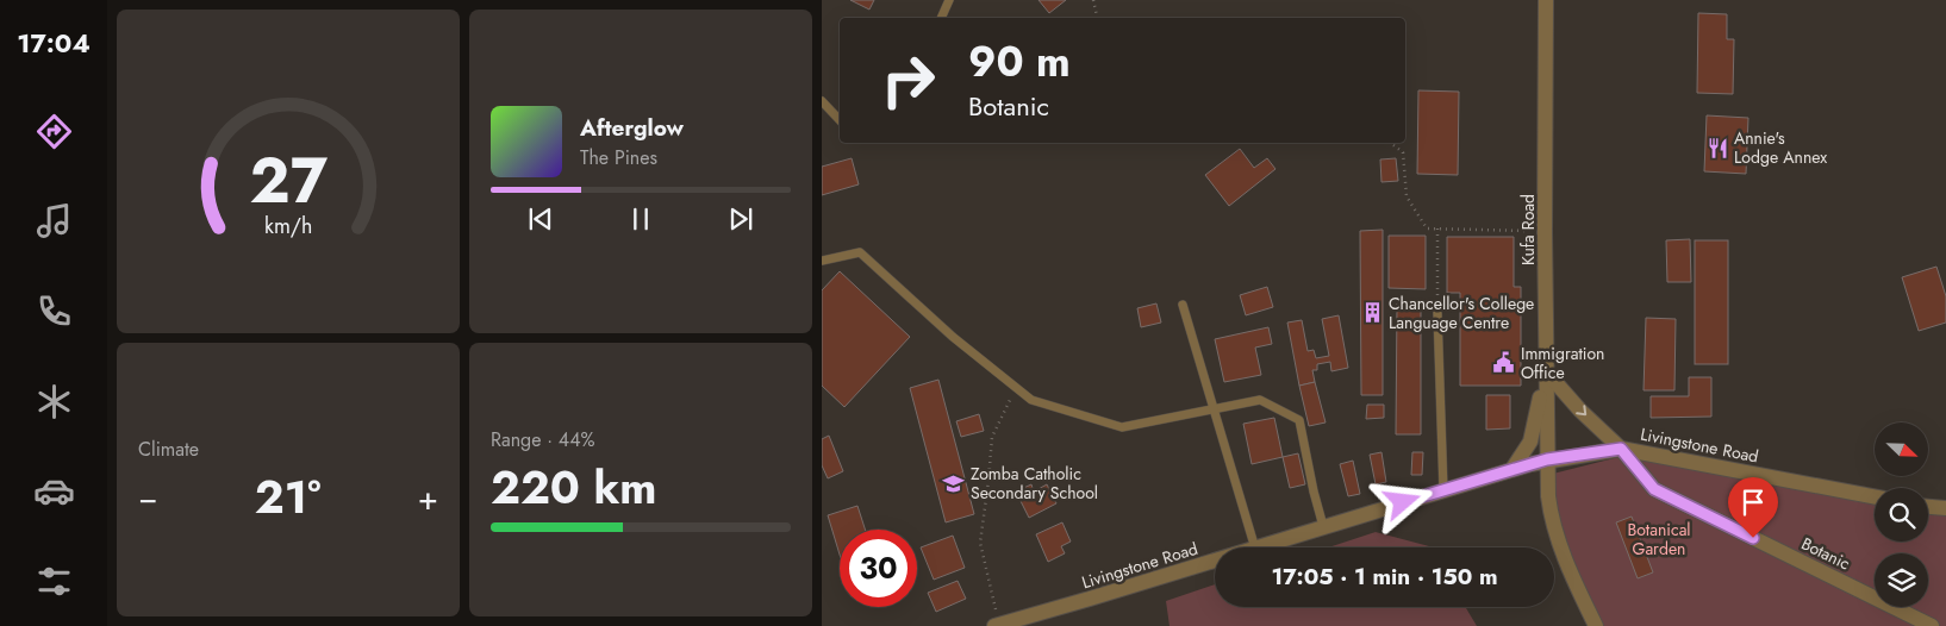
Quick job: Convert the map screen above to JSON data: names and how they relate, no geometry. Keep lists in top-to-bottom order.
{
  "streets": {
    "street": ["Kufa Road", "Livingstone Road", "Botanic"]
  },
  "crossings": [
    ["Kufa Road", "Livingstone Road"],
    ["Kufa Road", "Botanic"],
    ["Livingstone Road", "Botanic"]
  ],
  "parks": ["Botanical Garden"],
  "places": {
    "restaurant": ["Annie's Lodge Annex"],
    "building": ["Chancellor's College Language Centre"],
    "public building": ["Immigration Office"],
    "school or university": ["Zomba Catholic Secondary School"]
  },
  "north": "bottom right",
  "page": {
    "tabs": "17:04",
    "turn": ["90 m", "Botanic"],
    "song": ["Afterglow", "The Pines"],
    "tile": [
      "Climate",
      ["Range · 44%", "220 km"]
    ],
    "heat": ["−", "21°", "+"],
    "limit": "30",
    "trip": "17:05 · 1 min · 150 m",
    "gauge": ["27", "km/h"]
  }
}
